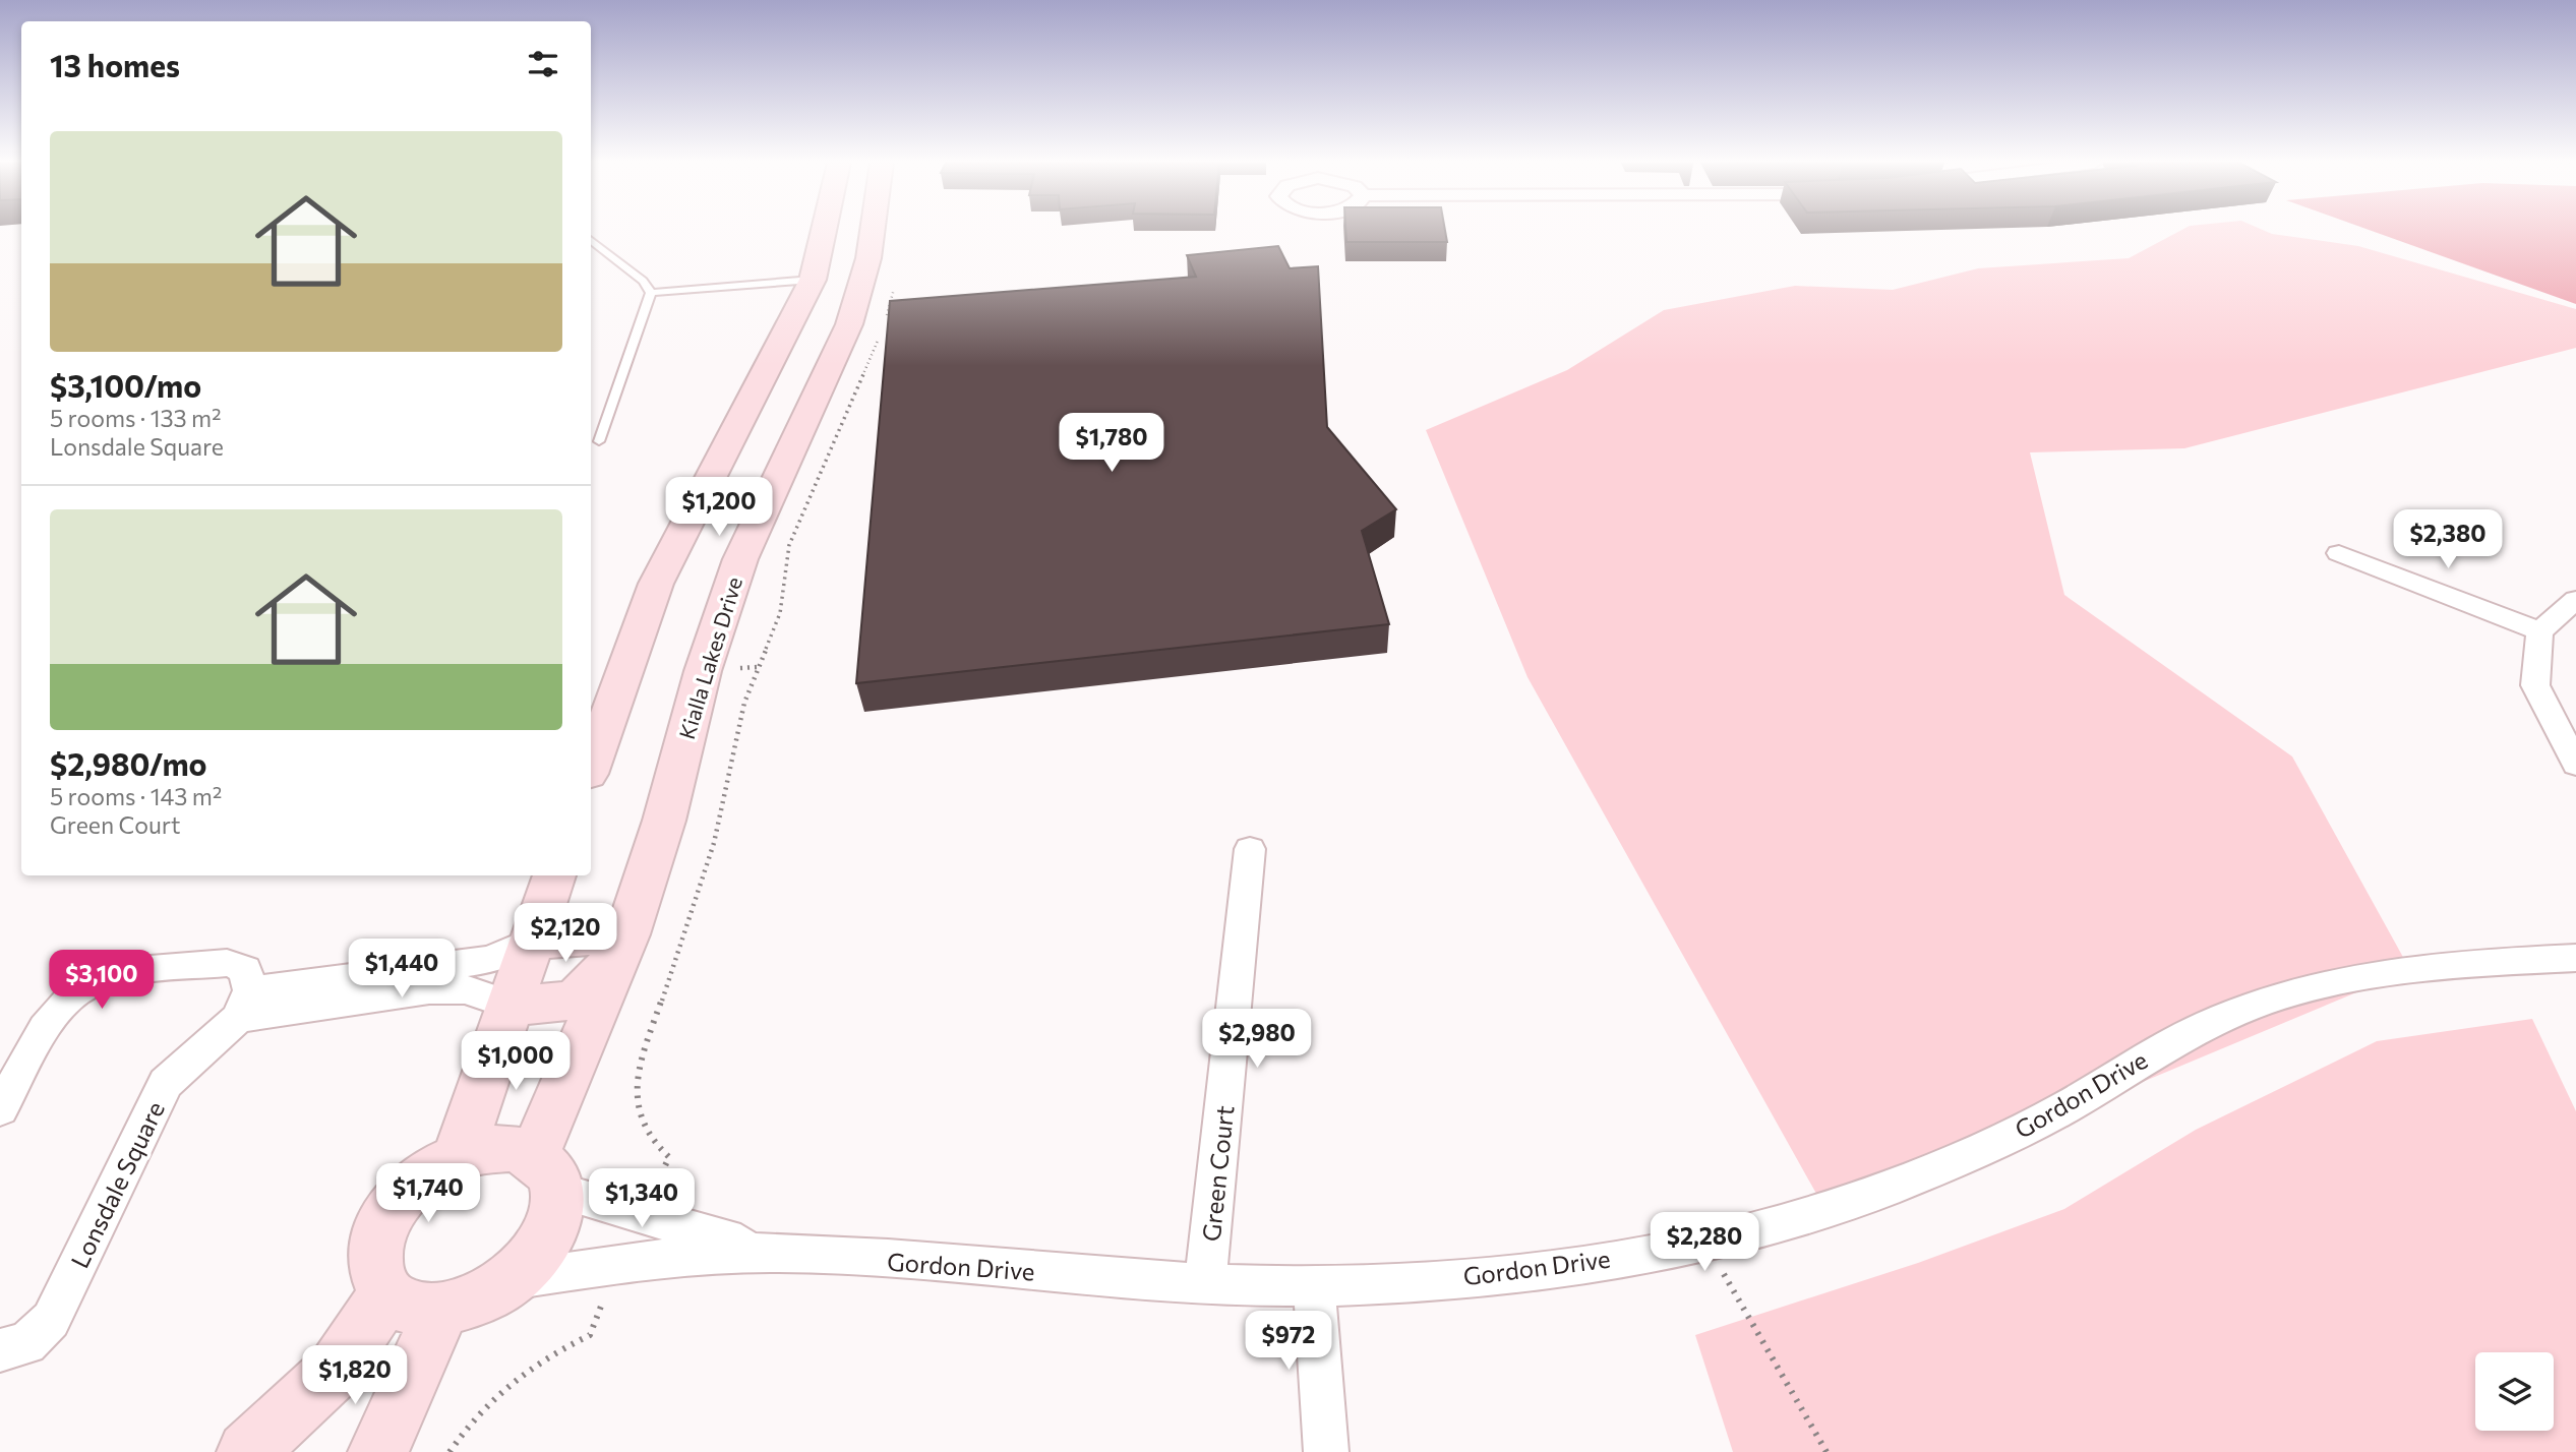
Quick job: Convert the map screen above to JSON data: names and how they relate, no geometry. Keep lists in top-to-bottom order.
{
  "streets": {
    "street": [
      "Kialla Lakes Drive",
      "Gordon Drive",
      "Green Court",
      "Lonsdale Square"
    ]
  },
  "crossings": [
    ["Kialla Lakes Drive", "Gordon Drive"],
    ["Gordon Drive", "Green Court"]
  ],
  "page": {
    "heading": "13 homes",
    "list": [
      {
        "name": "$3,100/mo",
        "note": "5 rooms · 133 m² · Lonsdale Square"
      },
      {
        "name": "$2,980/mo",
        "note": "5 rooms · 143 m² · Green Court"
      }
    ],
    "price": [
      "$1,780",
      "$1,200",
      "$2,380",
      "$2,120",
      "$1,440",
      "$3,100",
      "$2,980",
      "$1,000",
      "$1,740",
      "$1,340",
      "$2,280",
      "$972",
      "$1,820"
    ]
  }
}
